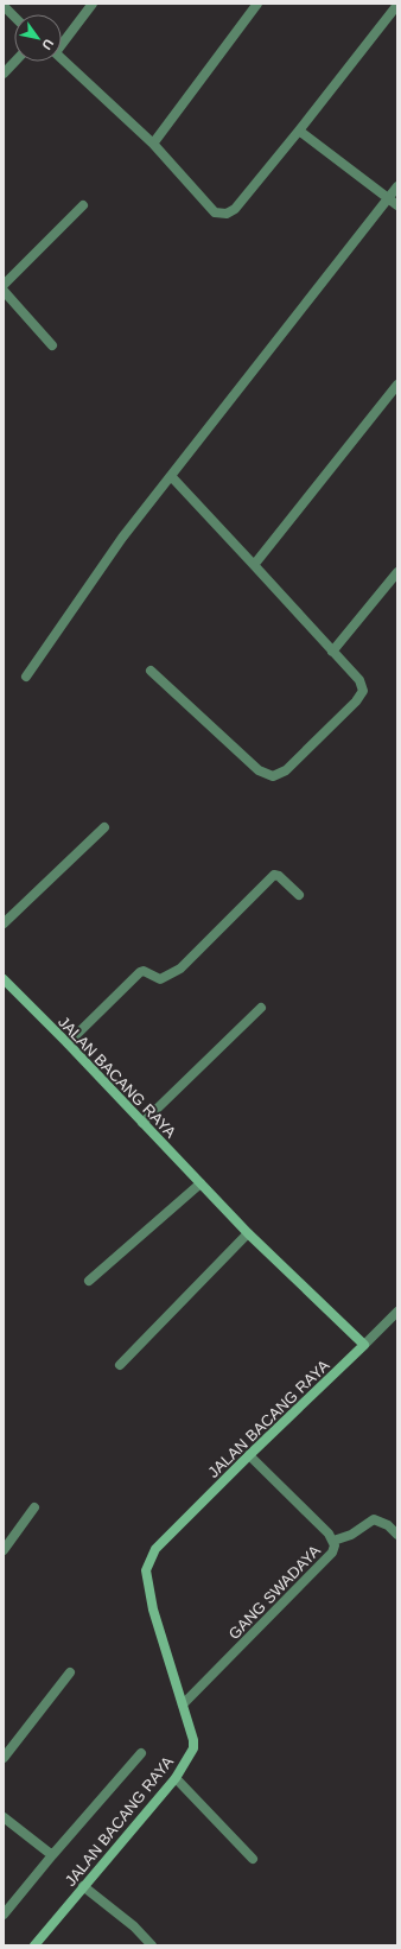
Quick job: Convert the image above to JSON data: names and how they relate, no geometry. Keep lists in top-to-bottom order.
{
  "streets": {
    "street": ["JALAN BACANG RAYA", "GANG SWADAYA"]
  },
  "crossings": [
    ["JALAN BACANG RAYA", "GANG SWADAYA"]
  ],
  "north": "bottom right"
}
